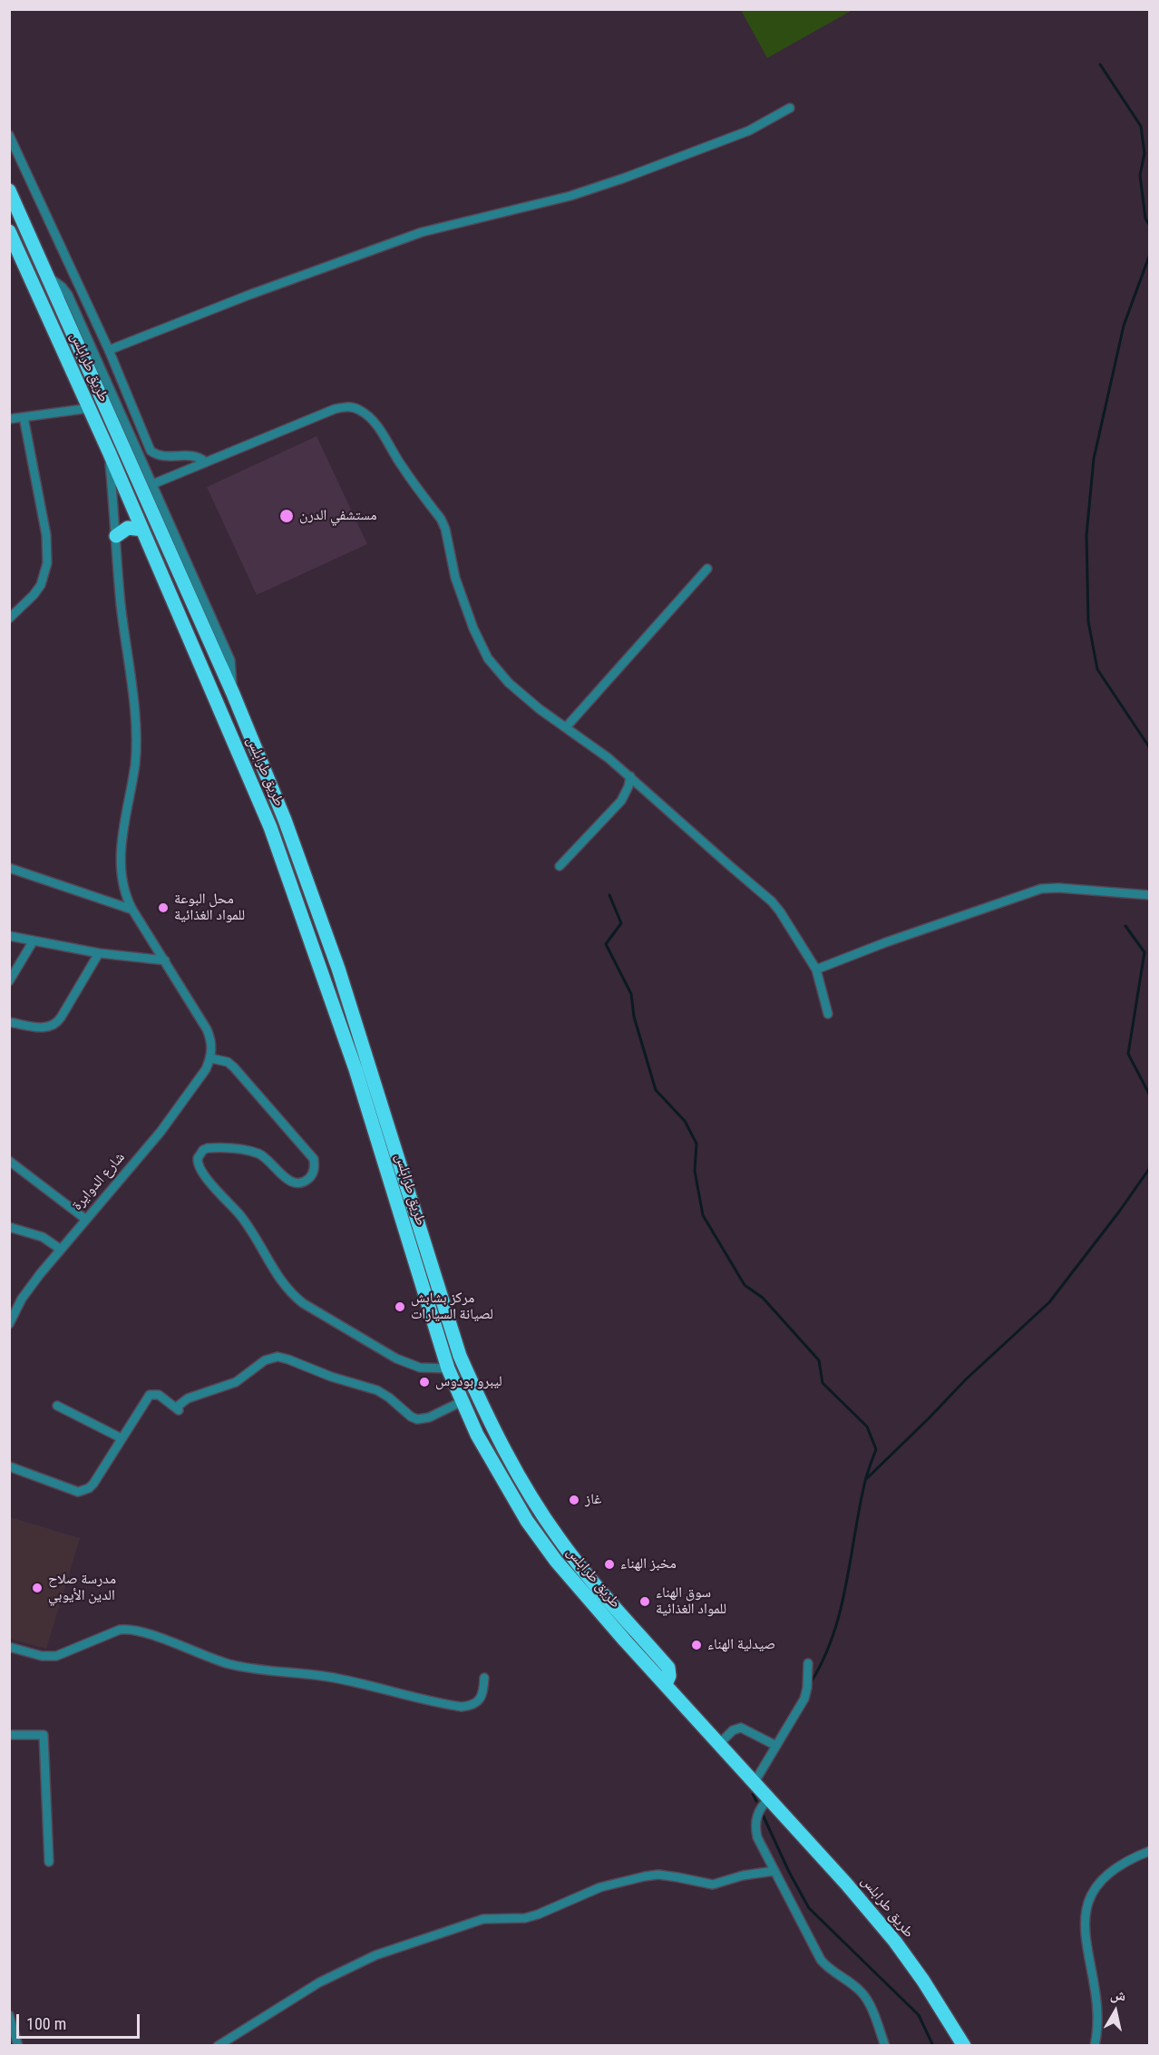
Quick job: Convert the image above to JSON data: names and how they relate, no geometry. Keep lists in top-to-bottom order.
{
  "streets": {
    "highway": ["طريق طرابلس"],
    "street": ["شارع الدوايرة"]
  },
  "places": [
    "مستشفي الدرن",
    "محل البوعة للمواد الغذائية",
    "مركز بشابش لصيانة السيارات",
    "ليبرو بودوس",
    "غاز",
    "مخبز الهناء",
    "مدرسة صلاح الدين الأيوبي",
    "سوق الهناء للمواد الغذائية",
    "صيدلية الهناء"
  ],
  "scale_bar": "100 m",
  "north": "top"
}
